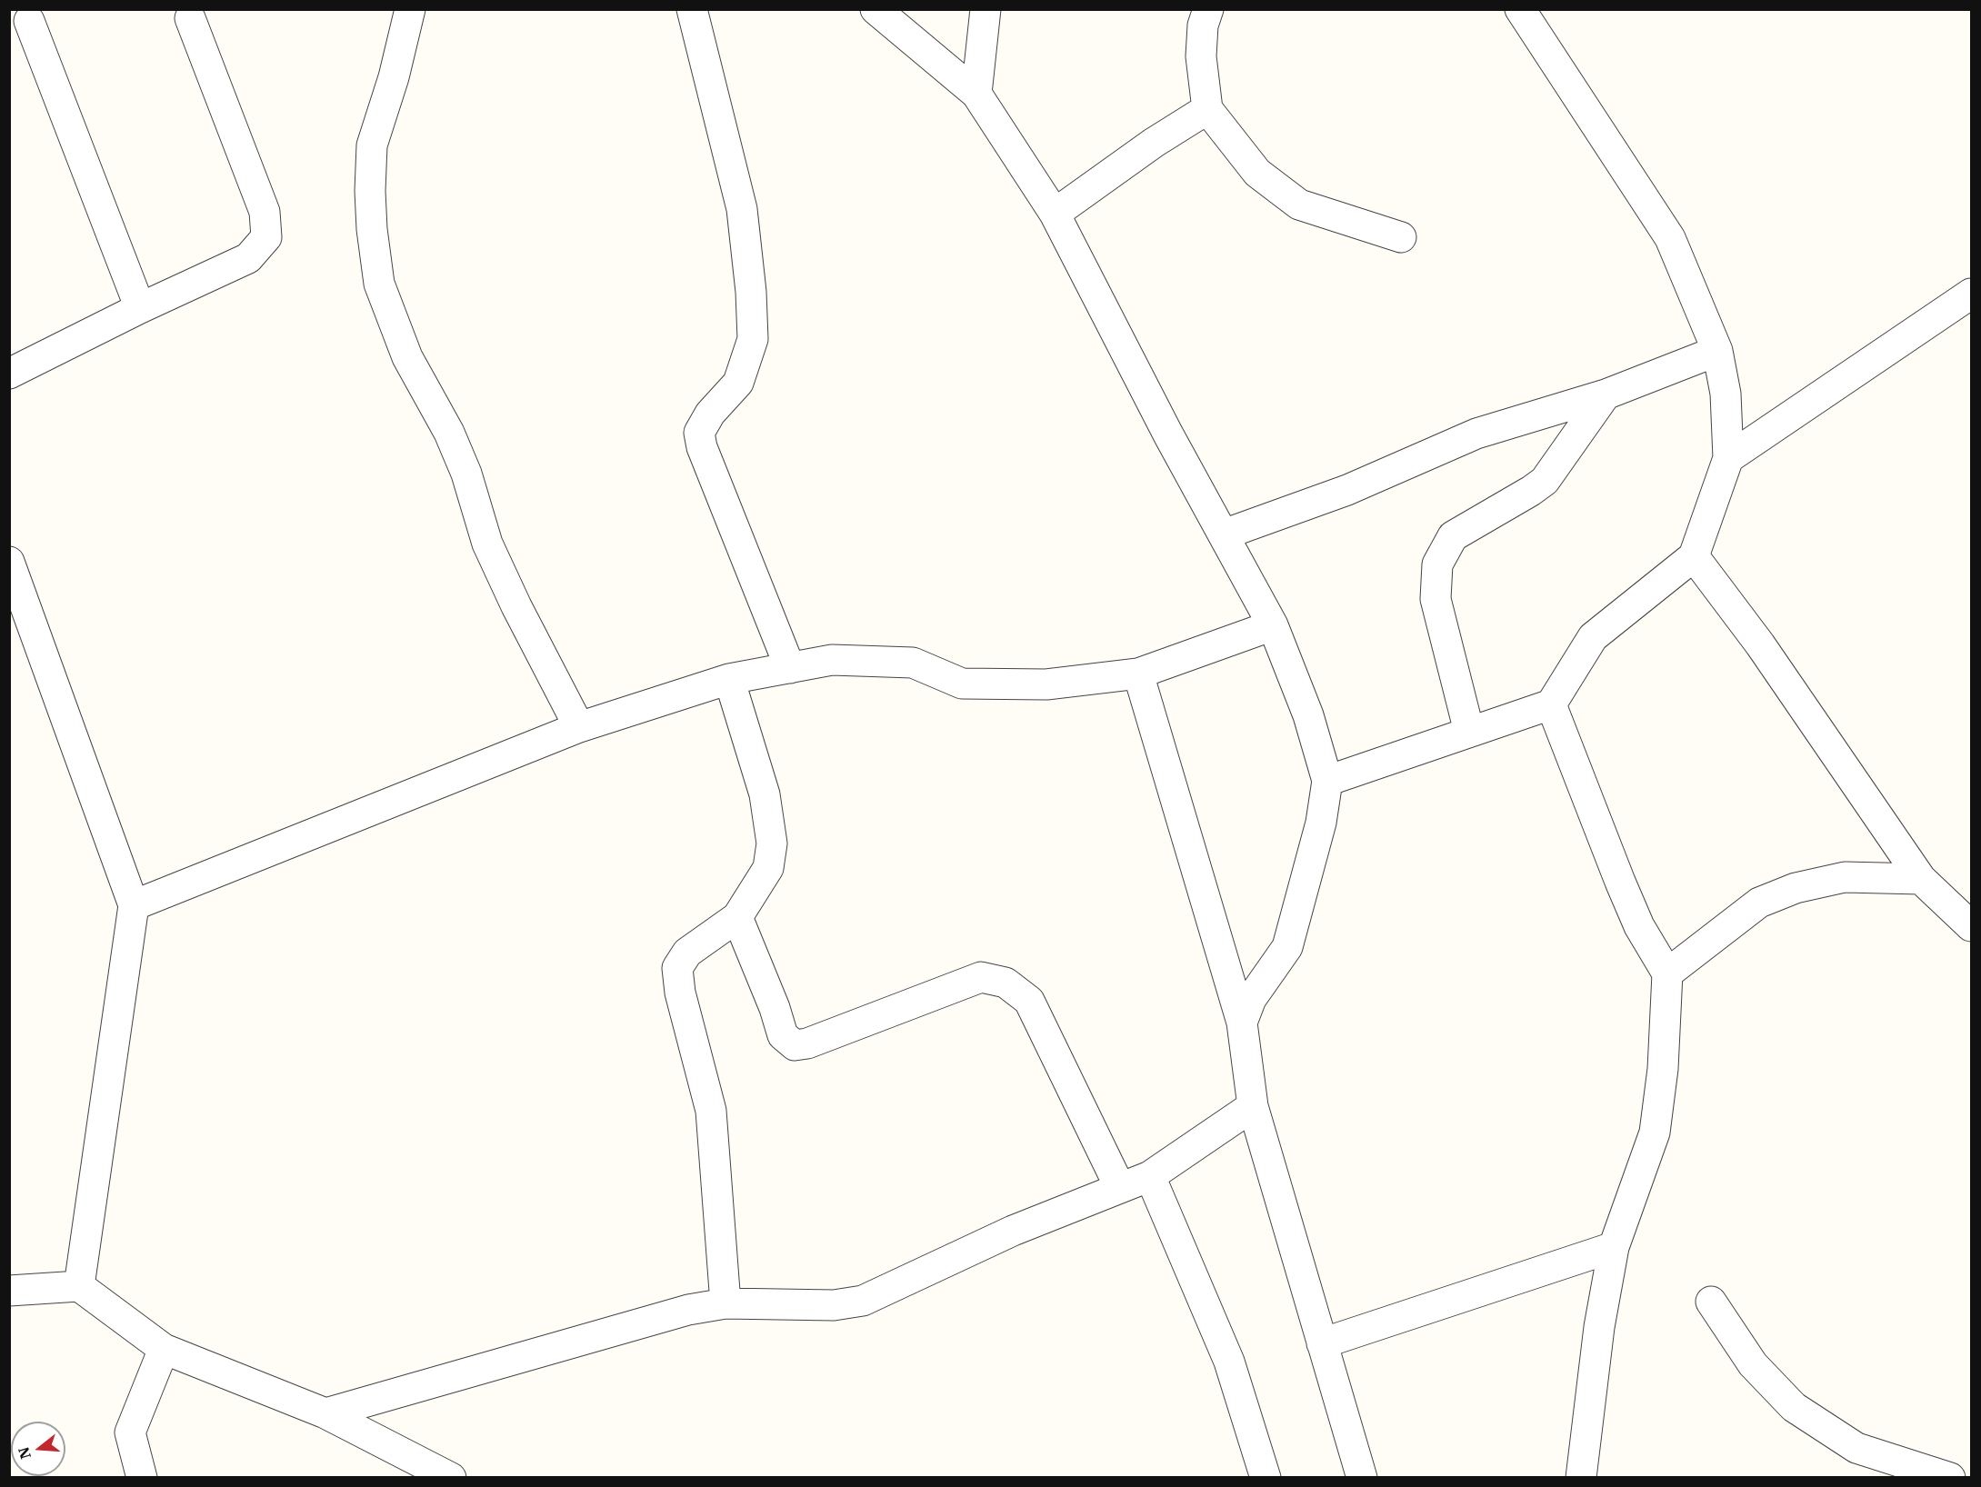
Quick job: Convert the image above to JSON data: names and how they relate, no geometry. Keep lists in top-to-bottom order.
{
  "north": "left"
}
